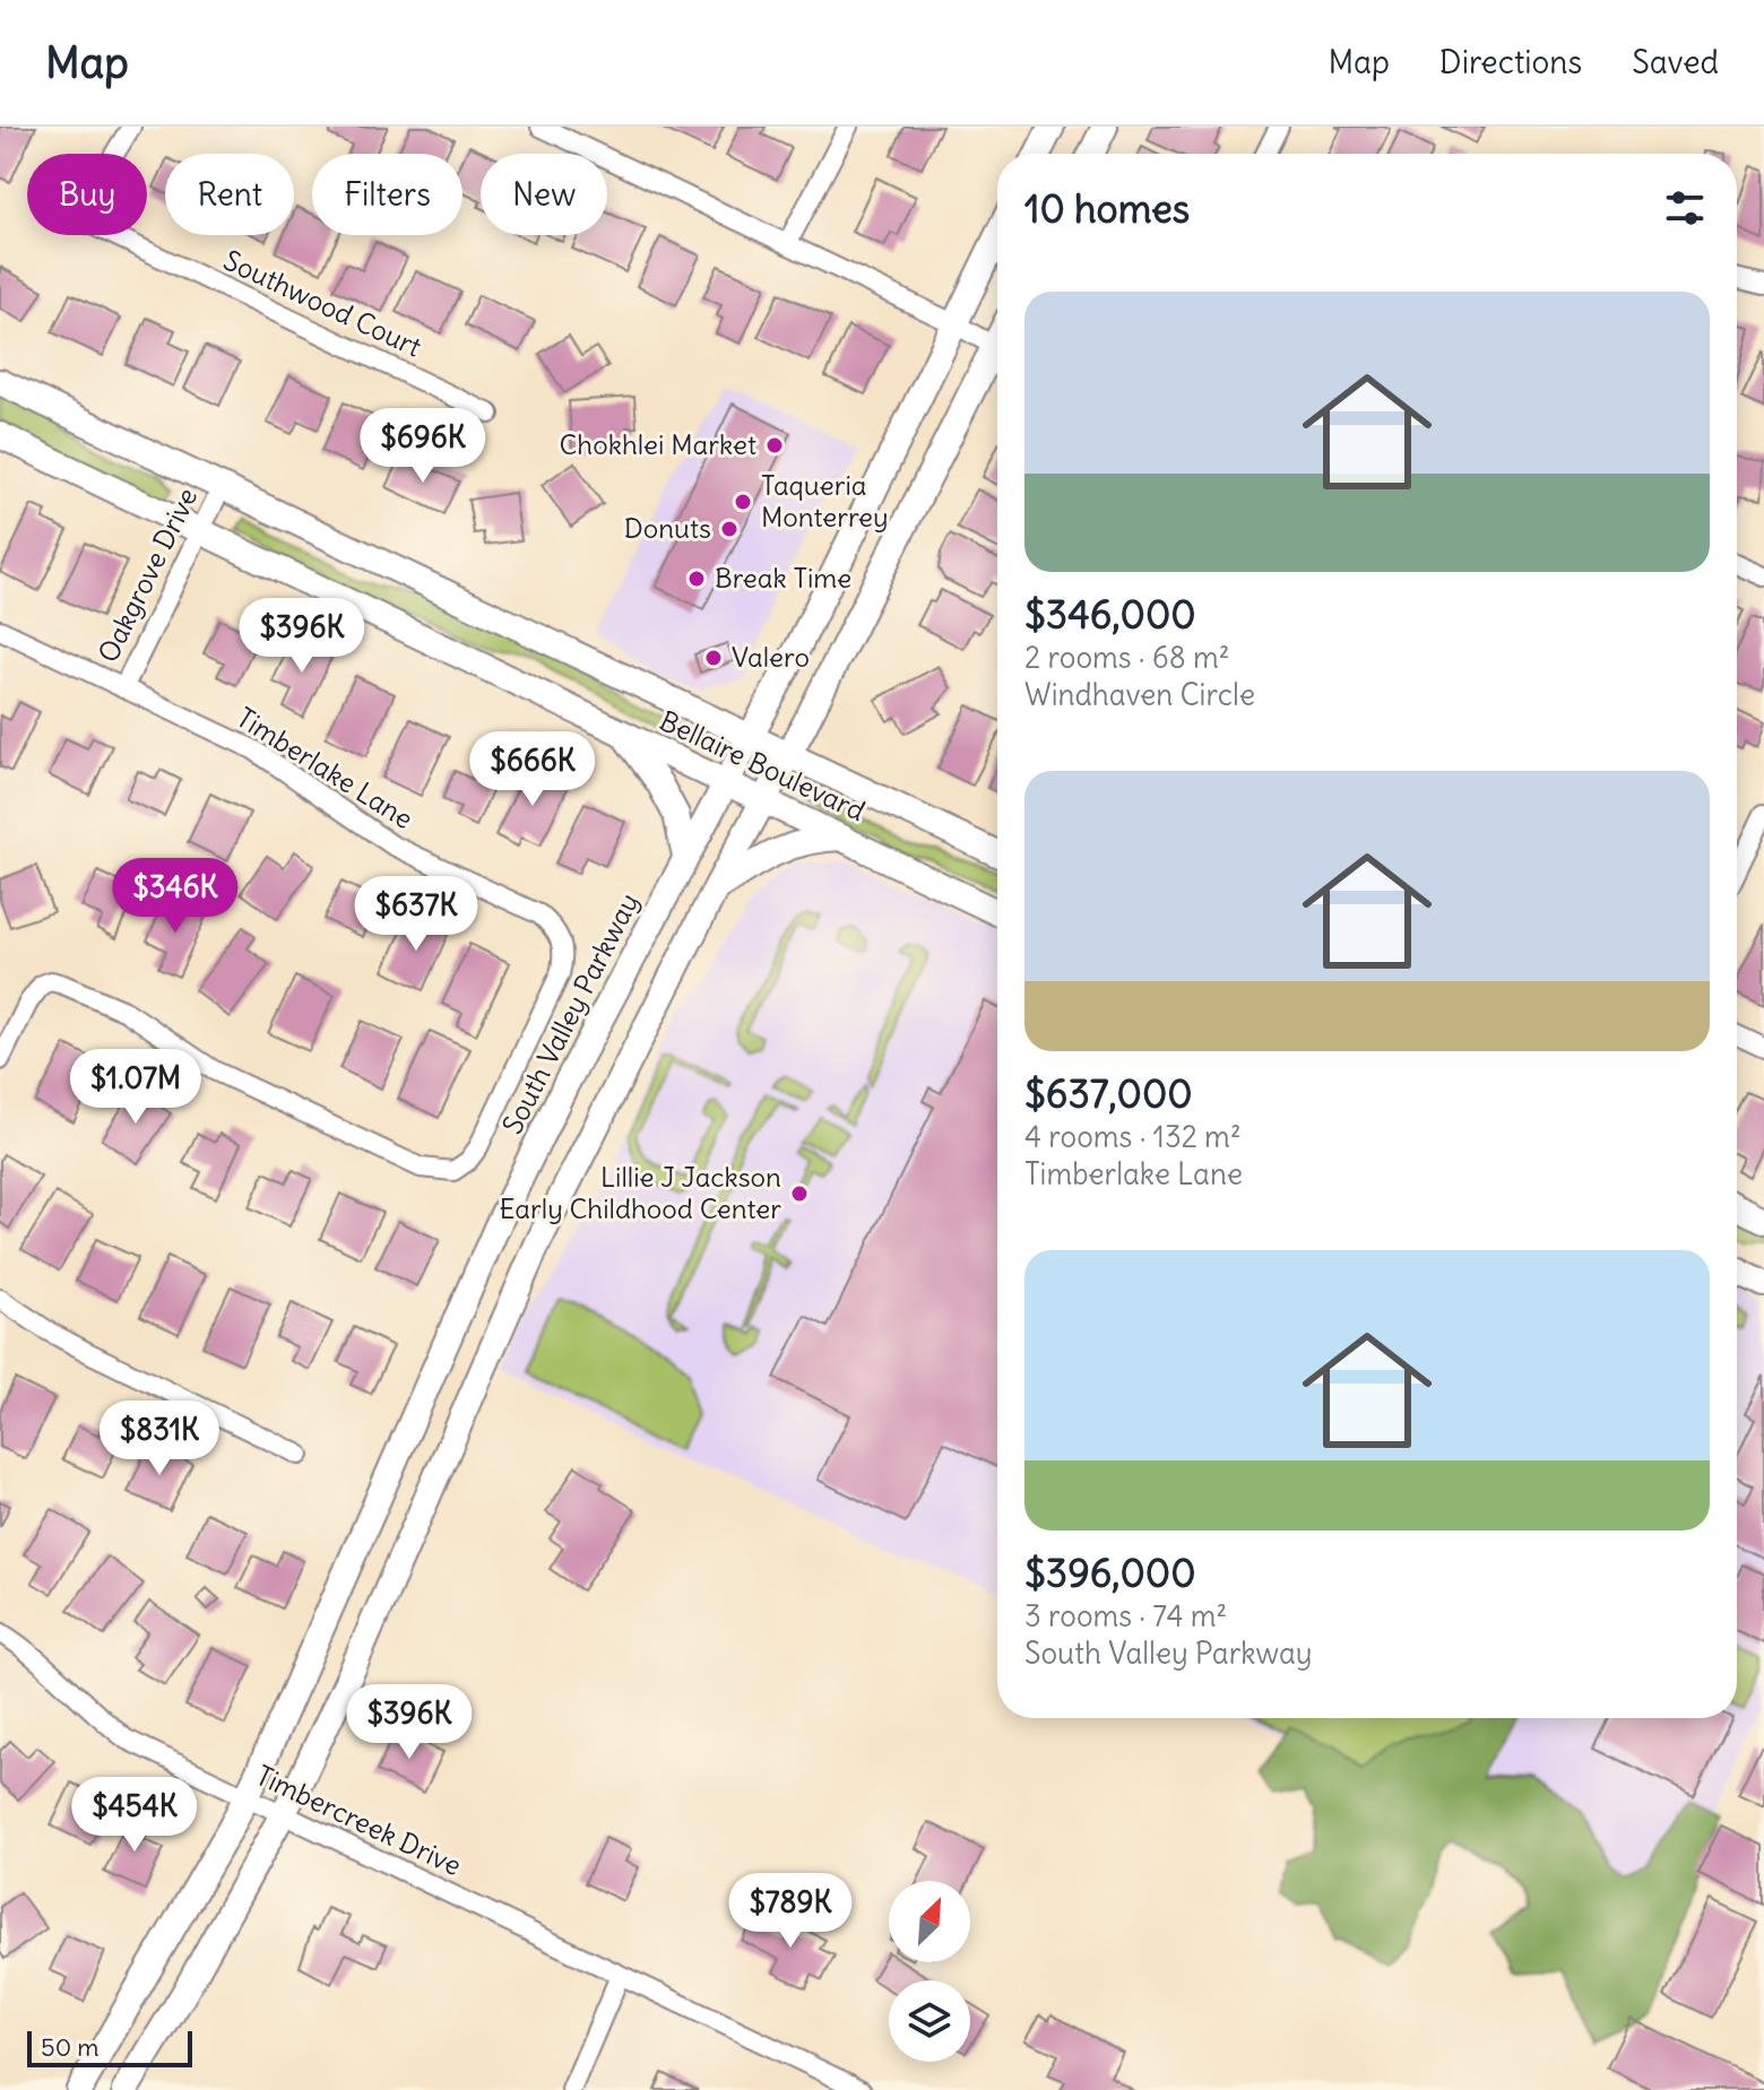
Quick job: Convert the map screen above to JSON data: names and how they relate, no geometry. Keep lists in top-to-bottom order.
{
  "streets": {
    "main road": ["Bellaire Boulevard", "South Valley Parkway"],
    "street": [
      "Southwood Court",
      "Oakgrove Drive",
      "Timberlake Lane",
      "Timbercreek Drive"
    ]
  },
  "crossings": [
    ["Oakgrove Drive", "Bellaire Boulevard"],
    ["Oakgrove Drive", "Timberlake Lane"],
    ["Bellaire Boulevard", "South Valley Parkway"],
    ["South Valley Parkway", "Timbercreek Drive"]
  ],
  "places": [
    "Chokhlei Market",
    "Taqueria Monterrey",
    "Donuts",
    "Break Time",
    "Valero",
    "Lillie J Jackson Early Childhood Center"
  ],
  "scale_bar": "50 m",
  "north": "top right",
  "page": {
    "header": "Map",
    "nav": ["Map", "Directions", "Saved"],
    "chip": [
      "Buy",
      "Rent",
      "Filters",
      "New"
    ],
    "heading": "10 homes",
    "list": [
      {
        "name": "$346,000",
        "note": "2 rooms · 68 m² · Windhaven Circle"
      },
      {
        "name": "$637,000",
        "note": "4 rooms · 132 m² · Timberlake Lane"
      },
      {
        "name": "$396,000",
        "note": "3 rooms · 74 m² · South Valley Parkway"
      }
    ],
    "price": [
      "$696K",
      "$396K",
      "$666K",
      "$346K",
      "$637K",
      "$1.07M",
      "$831K",
      "$396K",
      "$454K",
      "$789K"
    ],
    "scale": "50 m"
  }
}
